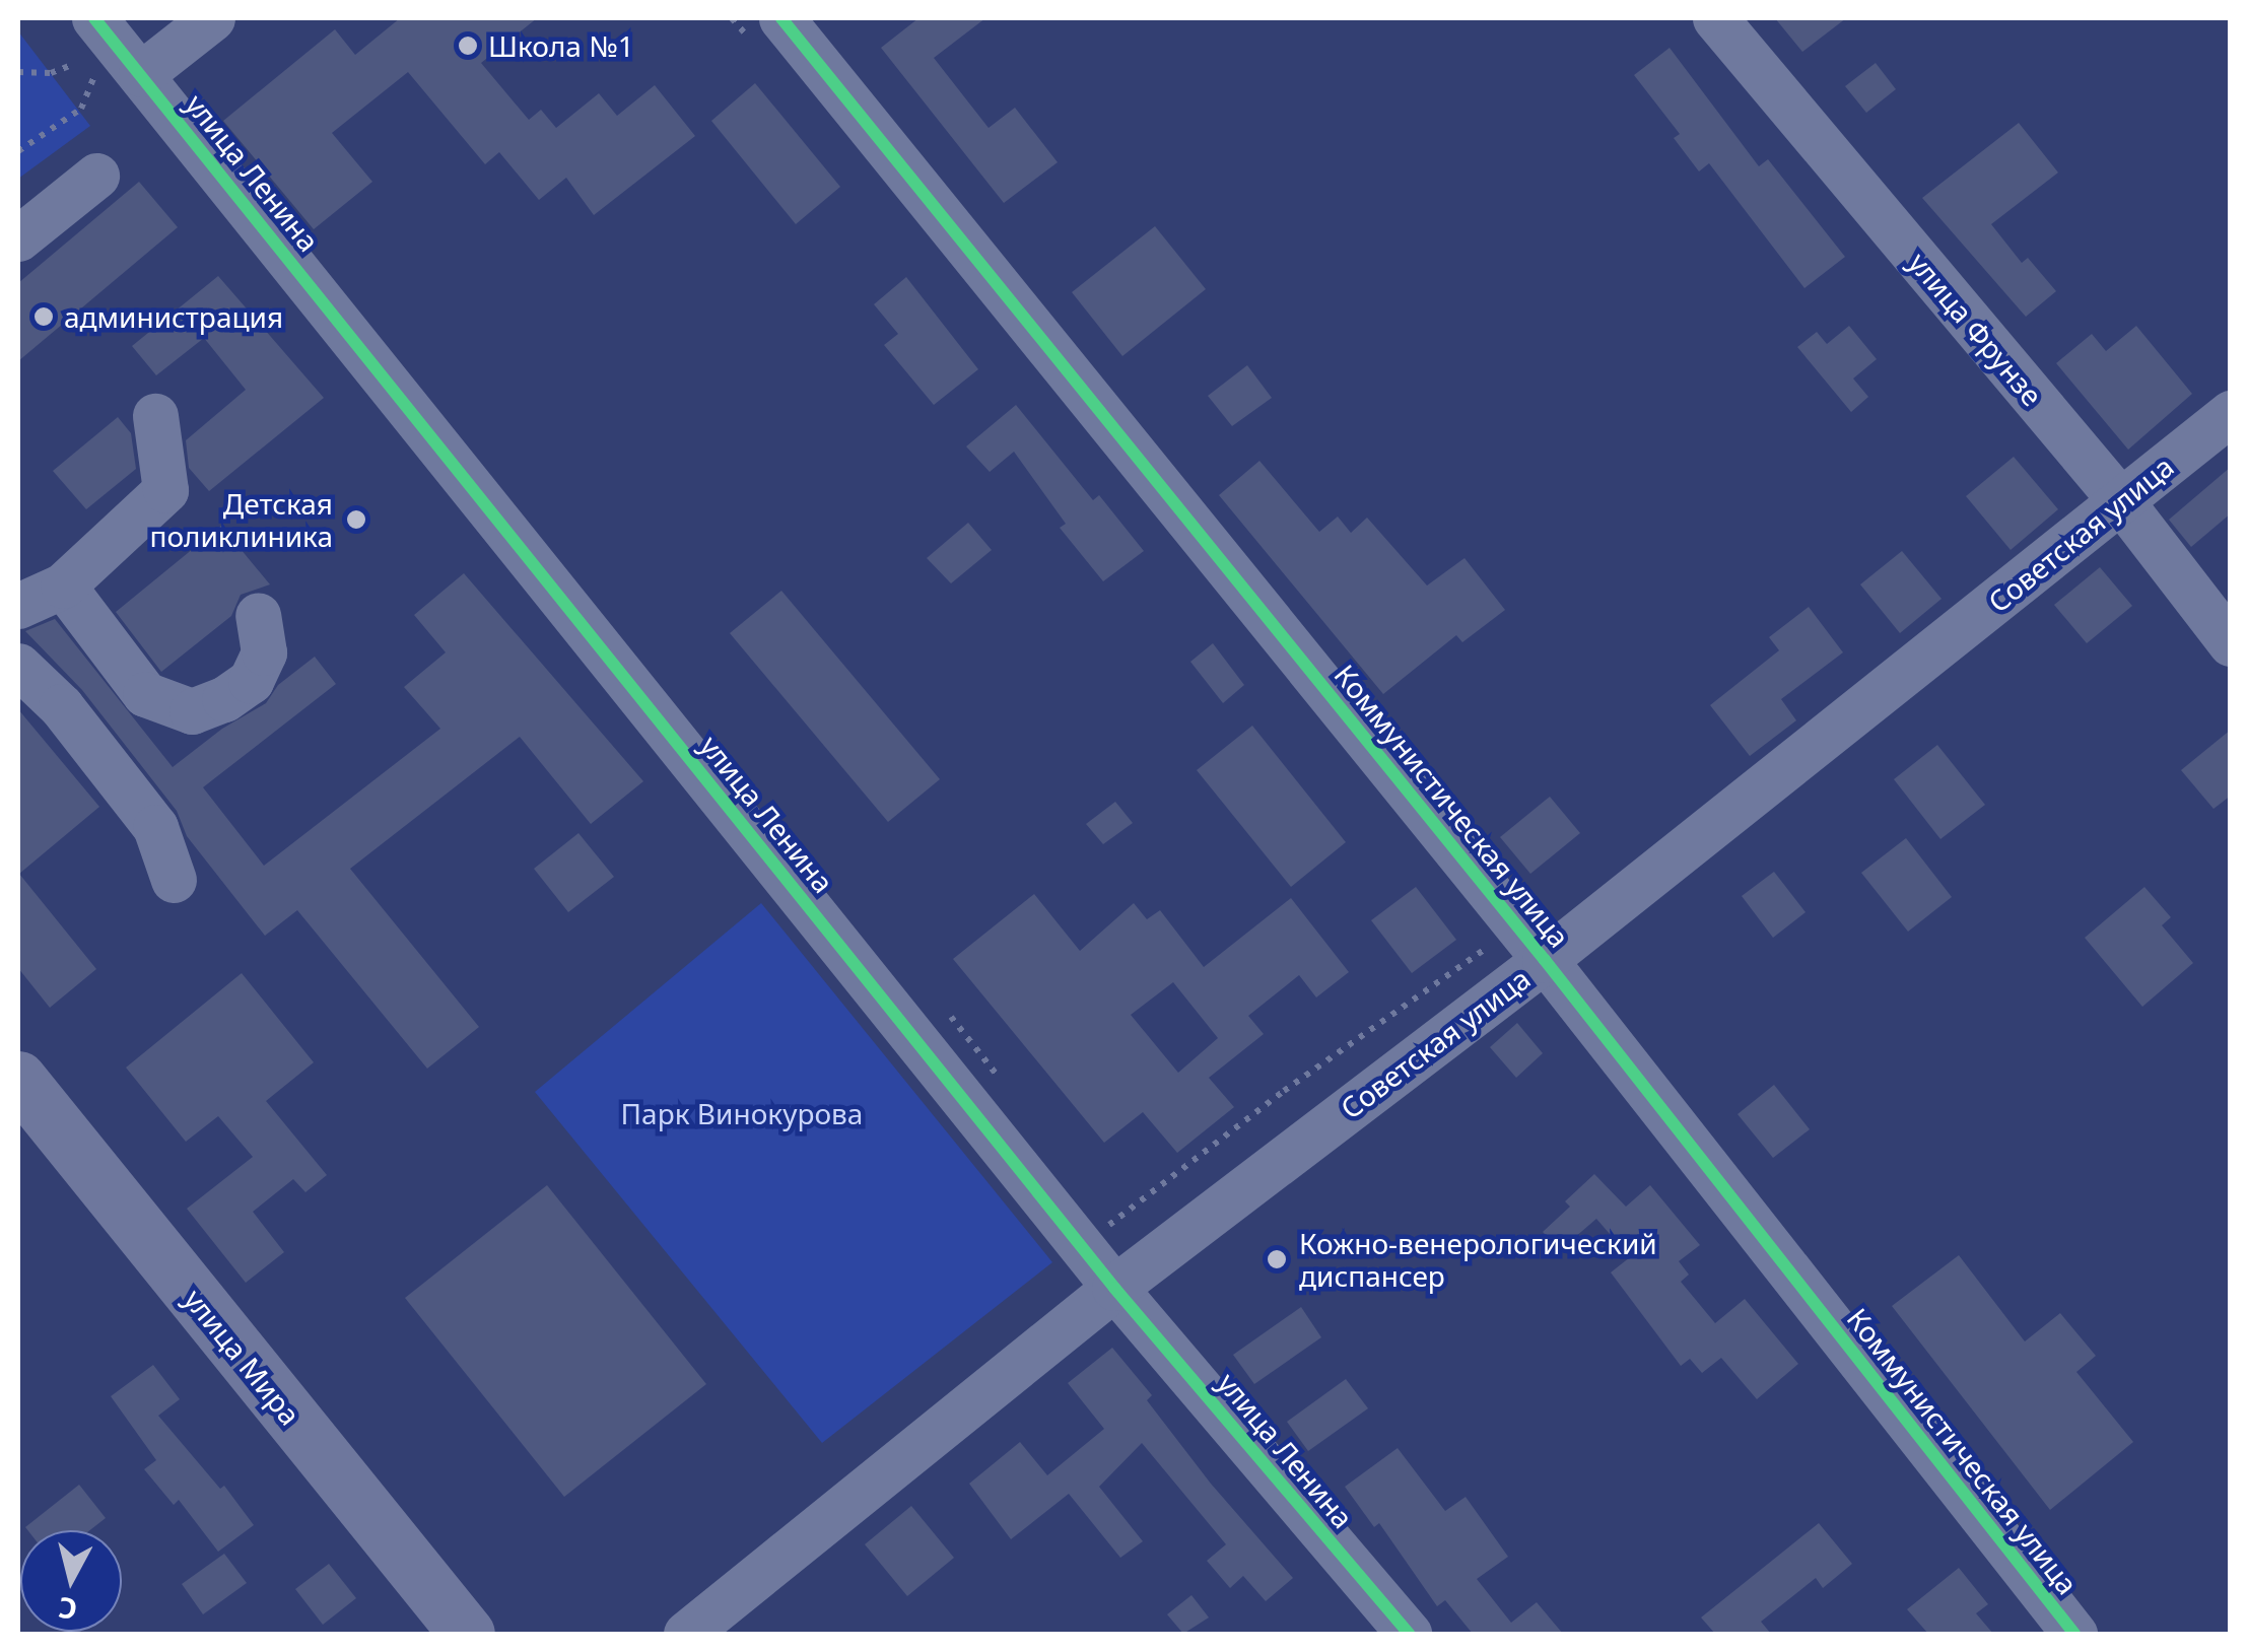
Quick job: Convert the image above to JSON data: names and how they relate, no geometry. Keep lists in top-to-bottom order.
{
  "streets": {
    "main road": ["улица Мира"],
    "street": [
      "улица Ленина",
      "улица Фрунзе",
      "Советская улица",
      "Коммунистическая улица"
    ]
  },
  "crossings": [
    ["улица Ленина", "Советская улица"],
    ["улица Фрунзе", "Советская улица"],
    ["Советская улица", "Коммунистическая улица"]
  ],
  "parks": ["Парк Винокурова"],
  "places": [
    "Школа №1",
    "администрация",
    "Детская поликлиника",
    "Кожно-венерологический диспансер"
  ],
  "north": "bottom"
}
